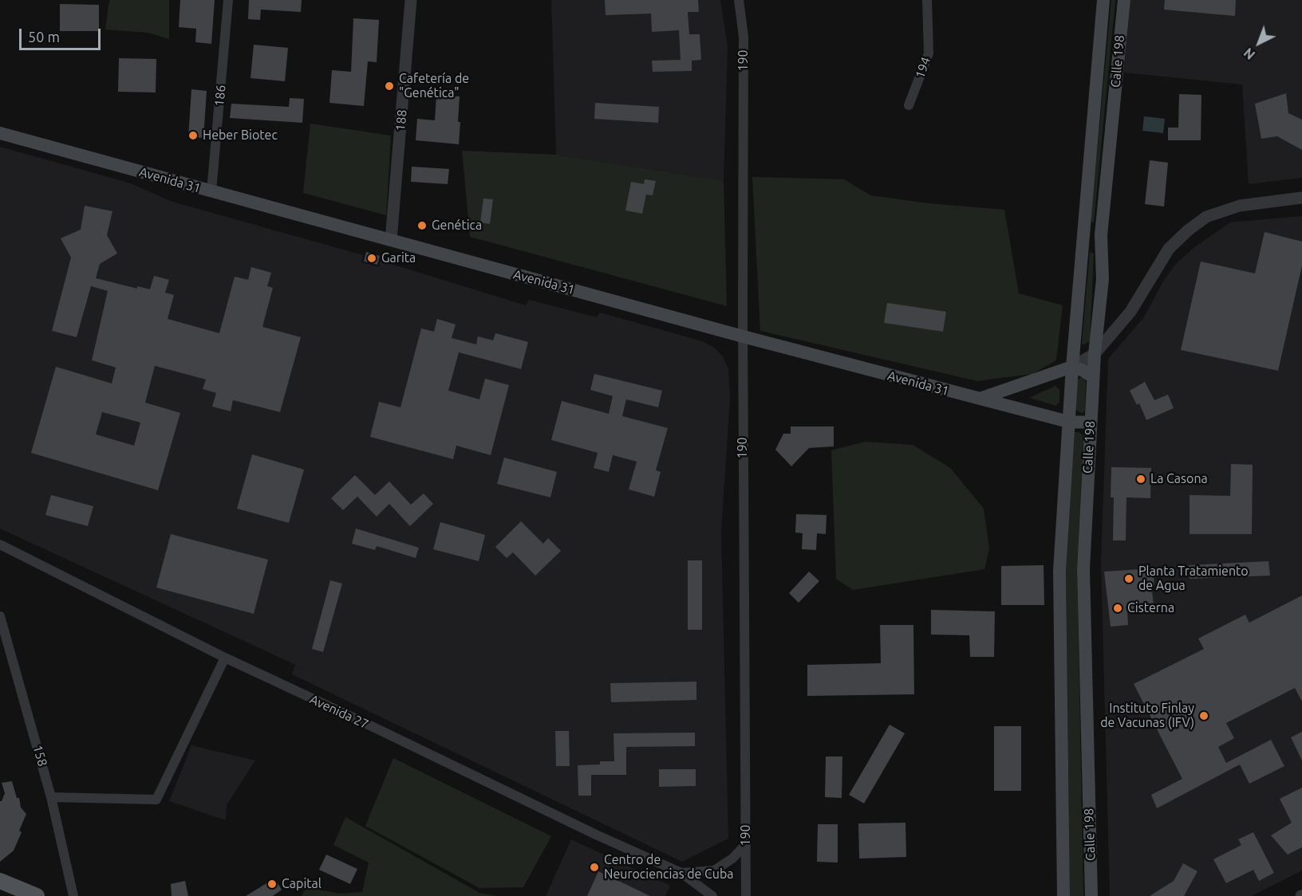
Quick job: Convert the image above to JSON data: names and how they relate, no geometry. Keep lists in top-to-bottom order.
{
  "streets": {
    "main road": ["Calle 198", "Avenida 31"],
    "street": [
      "190",
      "194",
      "186",
      "188",
      "Avenida 27",
      "158"
    ]
  },
  "crossings": [
    ["190", "Avenida 31"],
    ["190", "Avenida 27"],
    ["Calle 198", "Avenida 31"],
    ["186", "Avenida 31"],
    ["188", "Avenida 31"]
  ],
  "places": [
    "Cafetería de \"Genética\"",
    "Heber Biotec",
    "Genética",
    "Garita",
    "La Casona",
    "Planta Tratamiento de Agua",
    "Cisterna",
    "Instituto Finlay de Vacunas (IFV)",
    "Centro de Neurociencias de Cuba",
    "Capital"
  ],
  "scale_bar": "50 m",
  "north": "bottom left"
}
